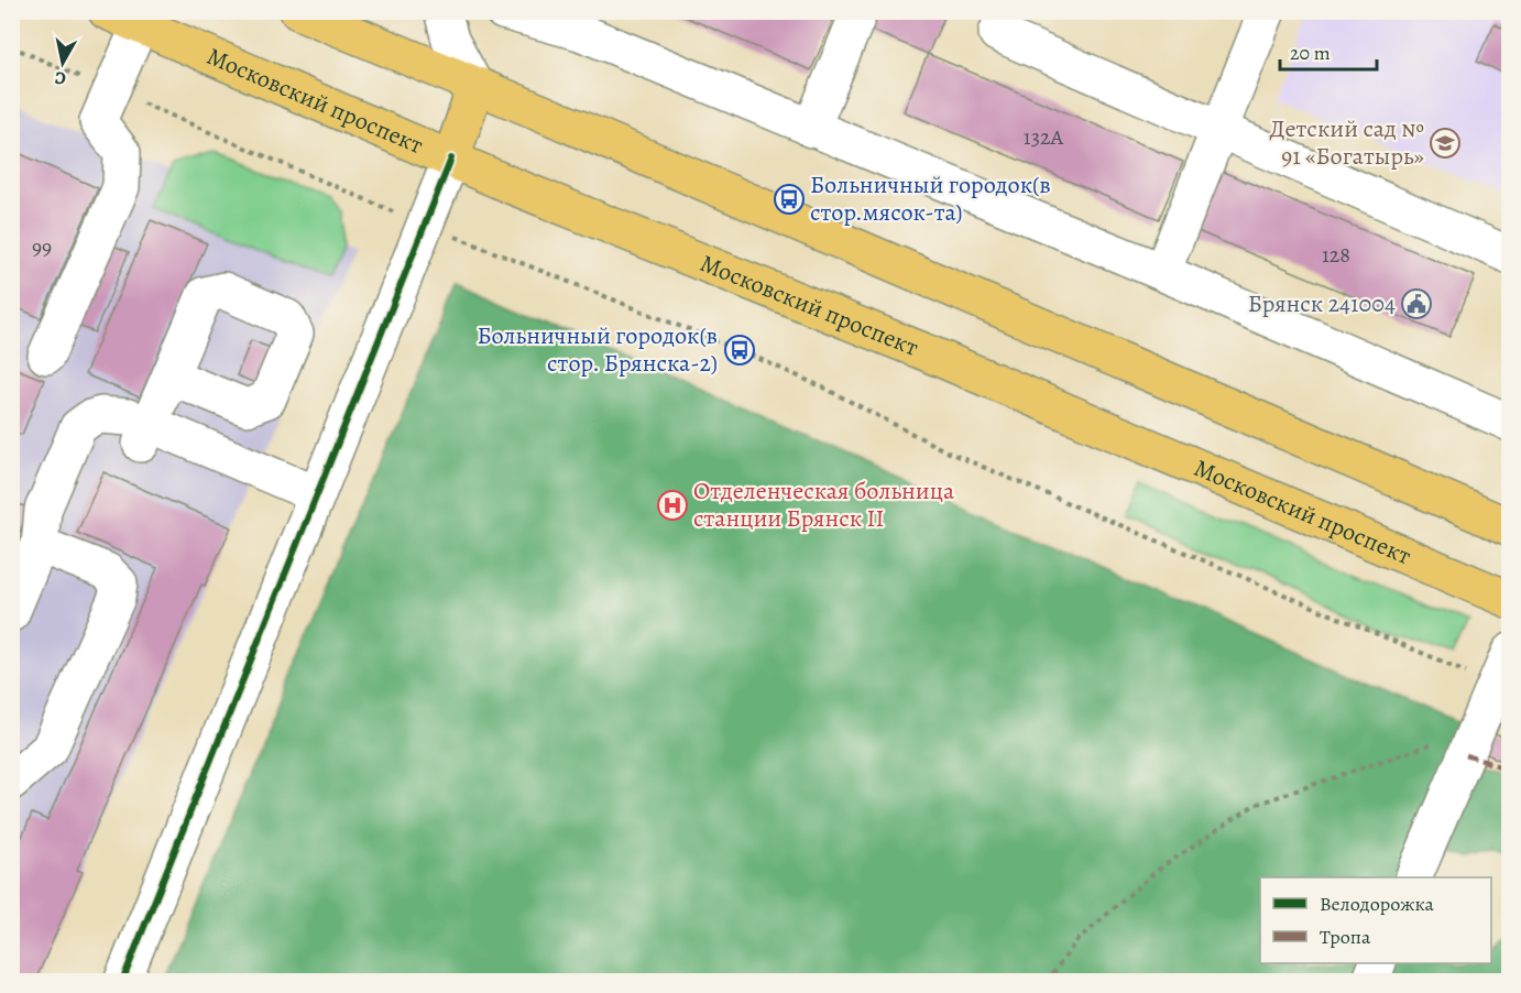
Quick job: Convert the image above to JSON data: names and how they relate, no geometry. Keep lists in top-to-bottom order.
{
  "streets": {
    "main road": ["Московский проспект"]
  },
  "places": {
    "school or university": ["Детский сад № 91 «Богатырь»"],
    "bus stop": ["Больничный городок(в стор.мясок-та)", "Больничный городок(в стор. Брянска-2)"],
    "public building": ["Брянск 241004"],
    "hospital": ["Отделенческая больница станции Брянск II"]
  },
  "house_numbers": ["132А", "99", "128"],
  "legend": ["Велодорожка", "Тропа"],
  "scale_bar": "20 m",
  "north": "bottom"
}
